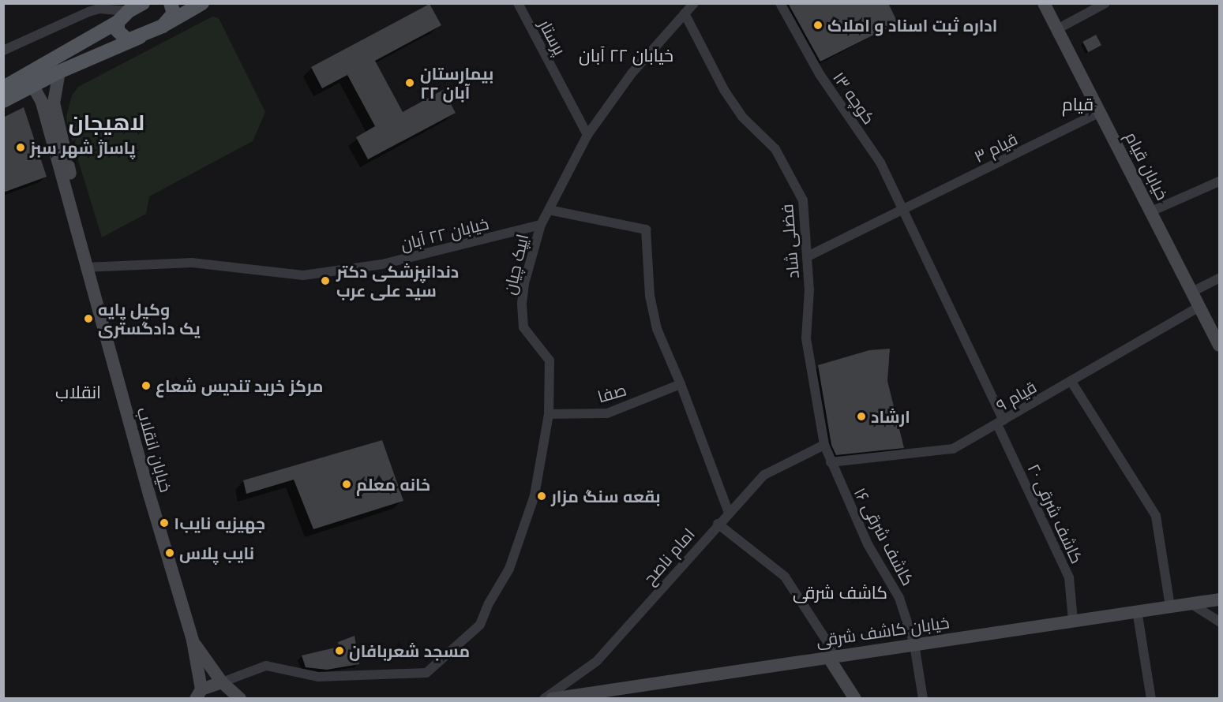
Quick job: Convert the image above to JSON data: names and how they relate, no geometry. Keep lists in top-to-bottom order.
{
  "streets": {
    "main road": ["خیابان قیام", "خیابان انقلاب", "خیابان کاشف شرقی"],
    "street": [
      "پرستار",
      "کوچه ۱۳",
      "قیام ۳",
      "خیابان ۲۲ آبان",
      "فضلی شاد",
      "ایپک چیان",
      "صفا",
      "قیام ۹",
      "کاشف شرقی ۲۰",
      "کاشف شرقی ۱۶",
      "امام ناصح"
    ]
  },
  "crossings": [
    ["کوچه ۱۳", "قیام ۳"],
    ["کوچه ۱۳", "قیام ۹"],
    ["کوچه ۱۳", "کاشف شرقی ۲۰"],
    ["قیام ۳", "خیابان قیام"],
    ["قیام ۳", "فضلی شاد"],
    ["خیابان قیام", "قیام ۹"],
    ["خیابان ۲۲ آبان", "ایپک چیان"],
    ["خیابان ۲۲ آبان", "خیابان انقلاب"],
    ["فضلی شاد", "کاشف شرقی ۱۶"],
    ["فضلی شاد", "امام ناصح"],
    ["ایپک چیان", "صفا"],
    ["قیام ۹", "کاشف شرقی ۲۰"],
    ["قیام ۹", "کاشف شرقی ۱۶"],
    ["کاشف شرقی ۲۰", "خیابان کاشف شرقی"],
    ["کاشف شرقی ۱۶", "امام ناصح"],
    ["کاشف شرقی ۱۶", "خیابان کاشف شرقی"]
  ],
  "districts": [
    "خیابان ۲۲ آبان",
    "قیام",
    "لاهیجان",
    "انقلاب",
    "کاشف شرقی"
  ],
  "places": [
    "اداره ثبت اسناد و املاک",
    "بیمارستان ۲۲ آبان",
    "پاساژ شهر سبز",
    "دندانپزشکی دکتر سید علی عرب",
    "وکیل پایه یک دادگستری",
    "مرکز خرید تندیس شعاع",
    "ارشاد",
    "خانه معلم",
    "بقعه سنگ مزار",
    "جهیزیه نایب۱",
    "نایب پلاس",
    "مسجد شعربافان"
  ]
}
